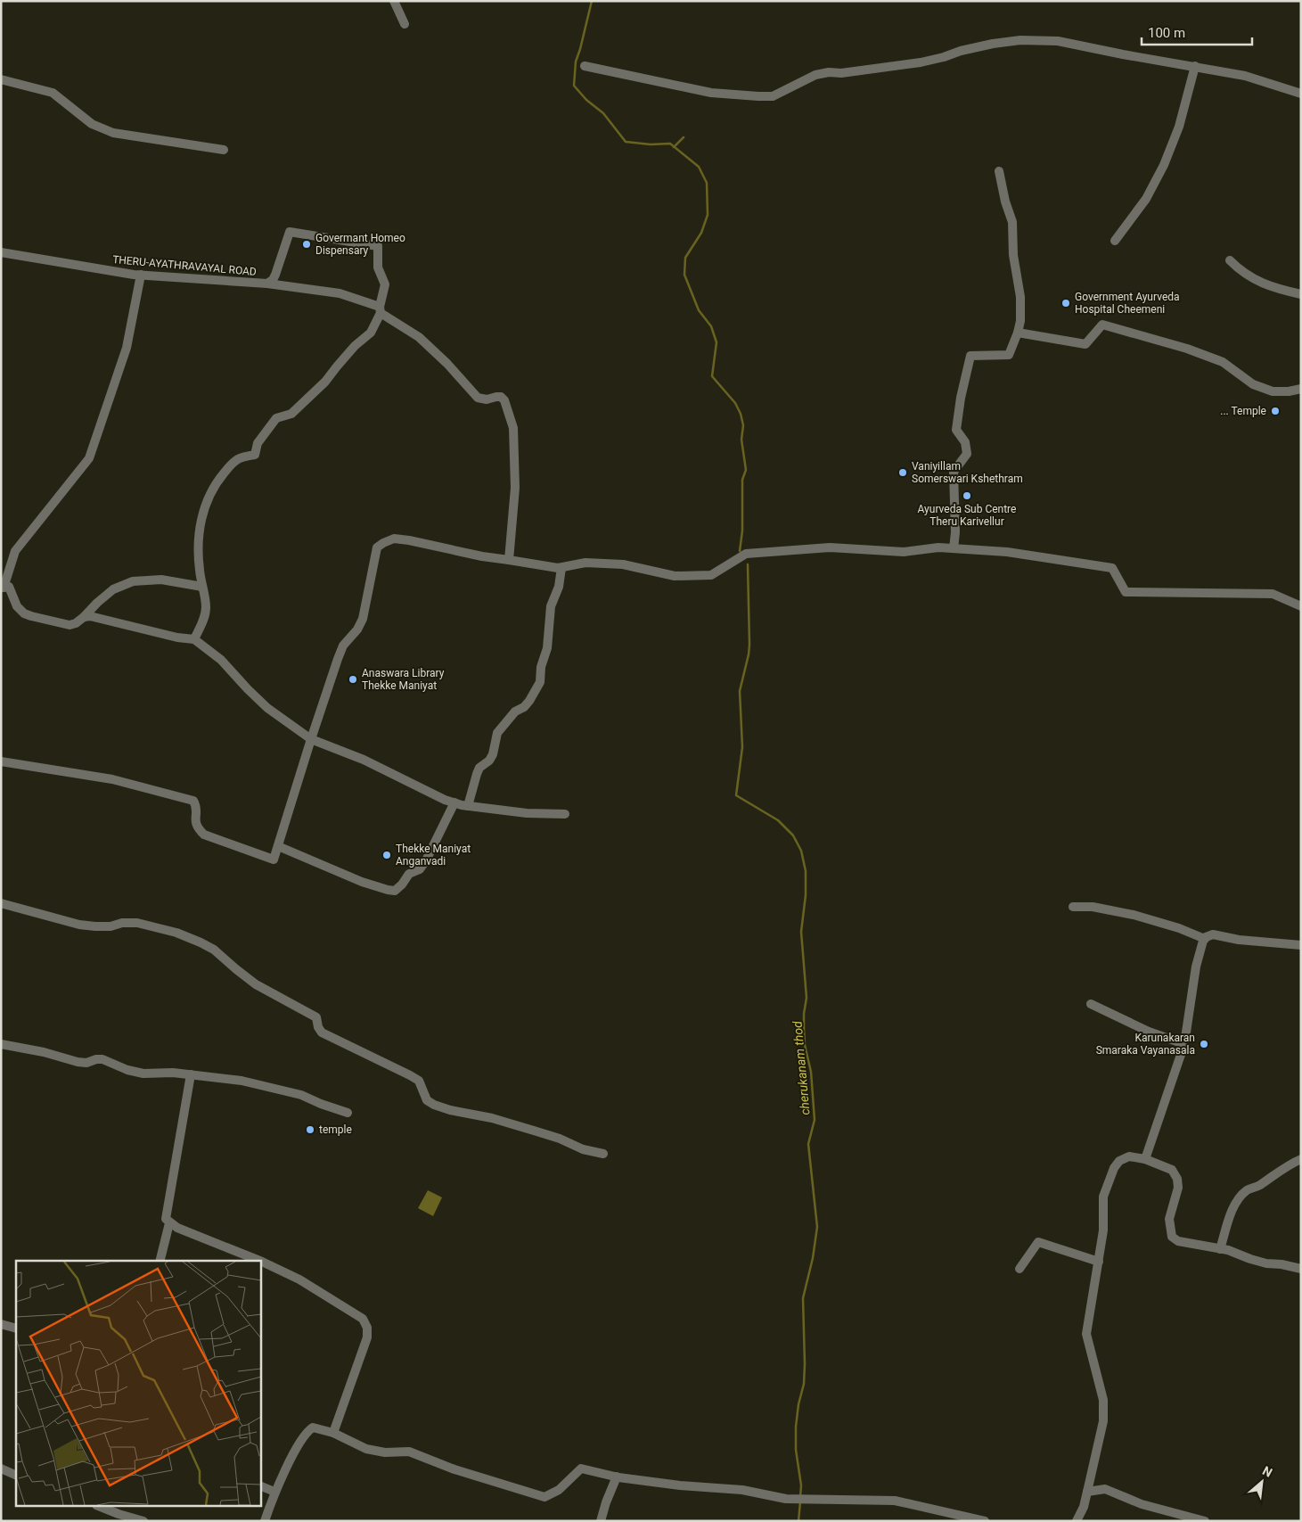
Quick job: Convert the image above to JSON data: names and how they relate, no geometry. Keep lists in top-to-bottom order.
{
  "streets": {
    "street": ["THERU-AYATHRAVAYAL ROAD"]
  },
  "water": ["cherukanam thod"],
  "places": [
    "Govermant Homeo Dispensary",
    "Government Ayurveda Hospital Cheemeni",
    "... Temple",
    "Vaniyillam Somerswari Kshethram",
    "Ayurveda Sub Centre Theru Karivellur",
    "Anaswara Library Thekke Maniyat",
    "Thekke Maniyat Anganvadi",
    "Karunakaran Smaraka Vayanasala",
    "temple"
  ],
  "scale_bar": "100 m",
  "north": "top right"
}
